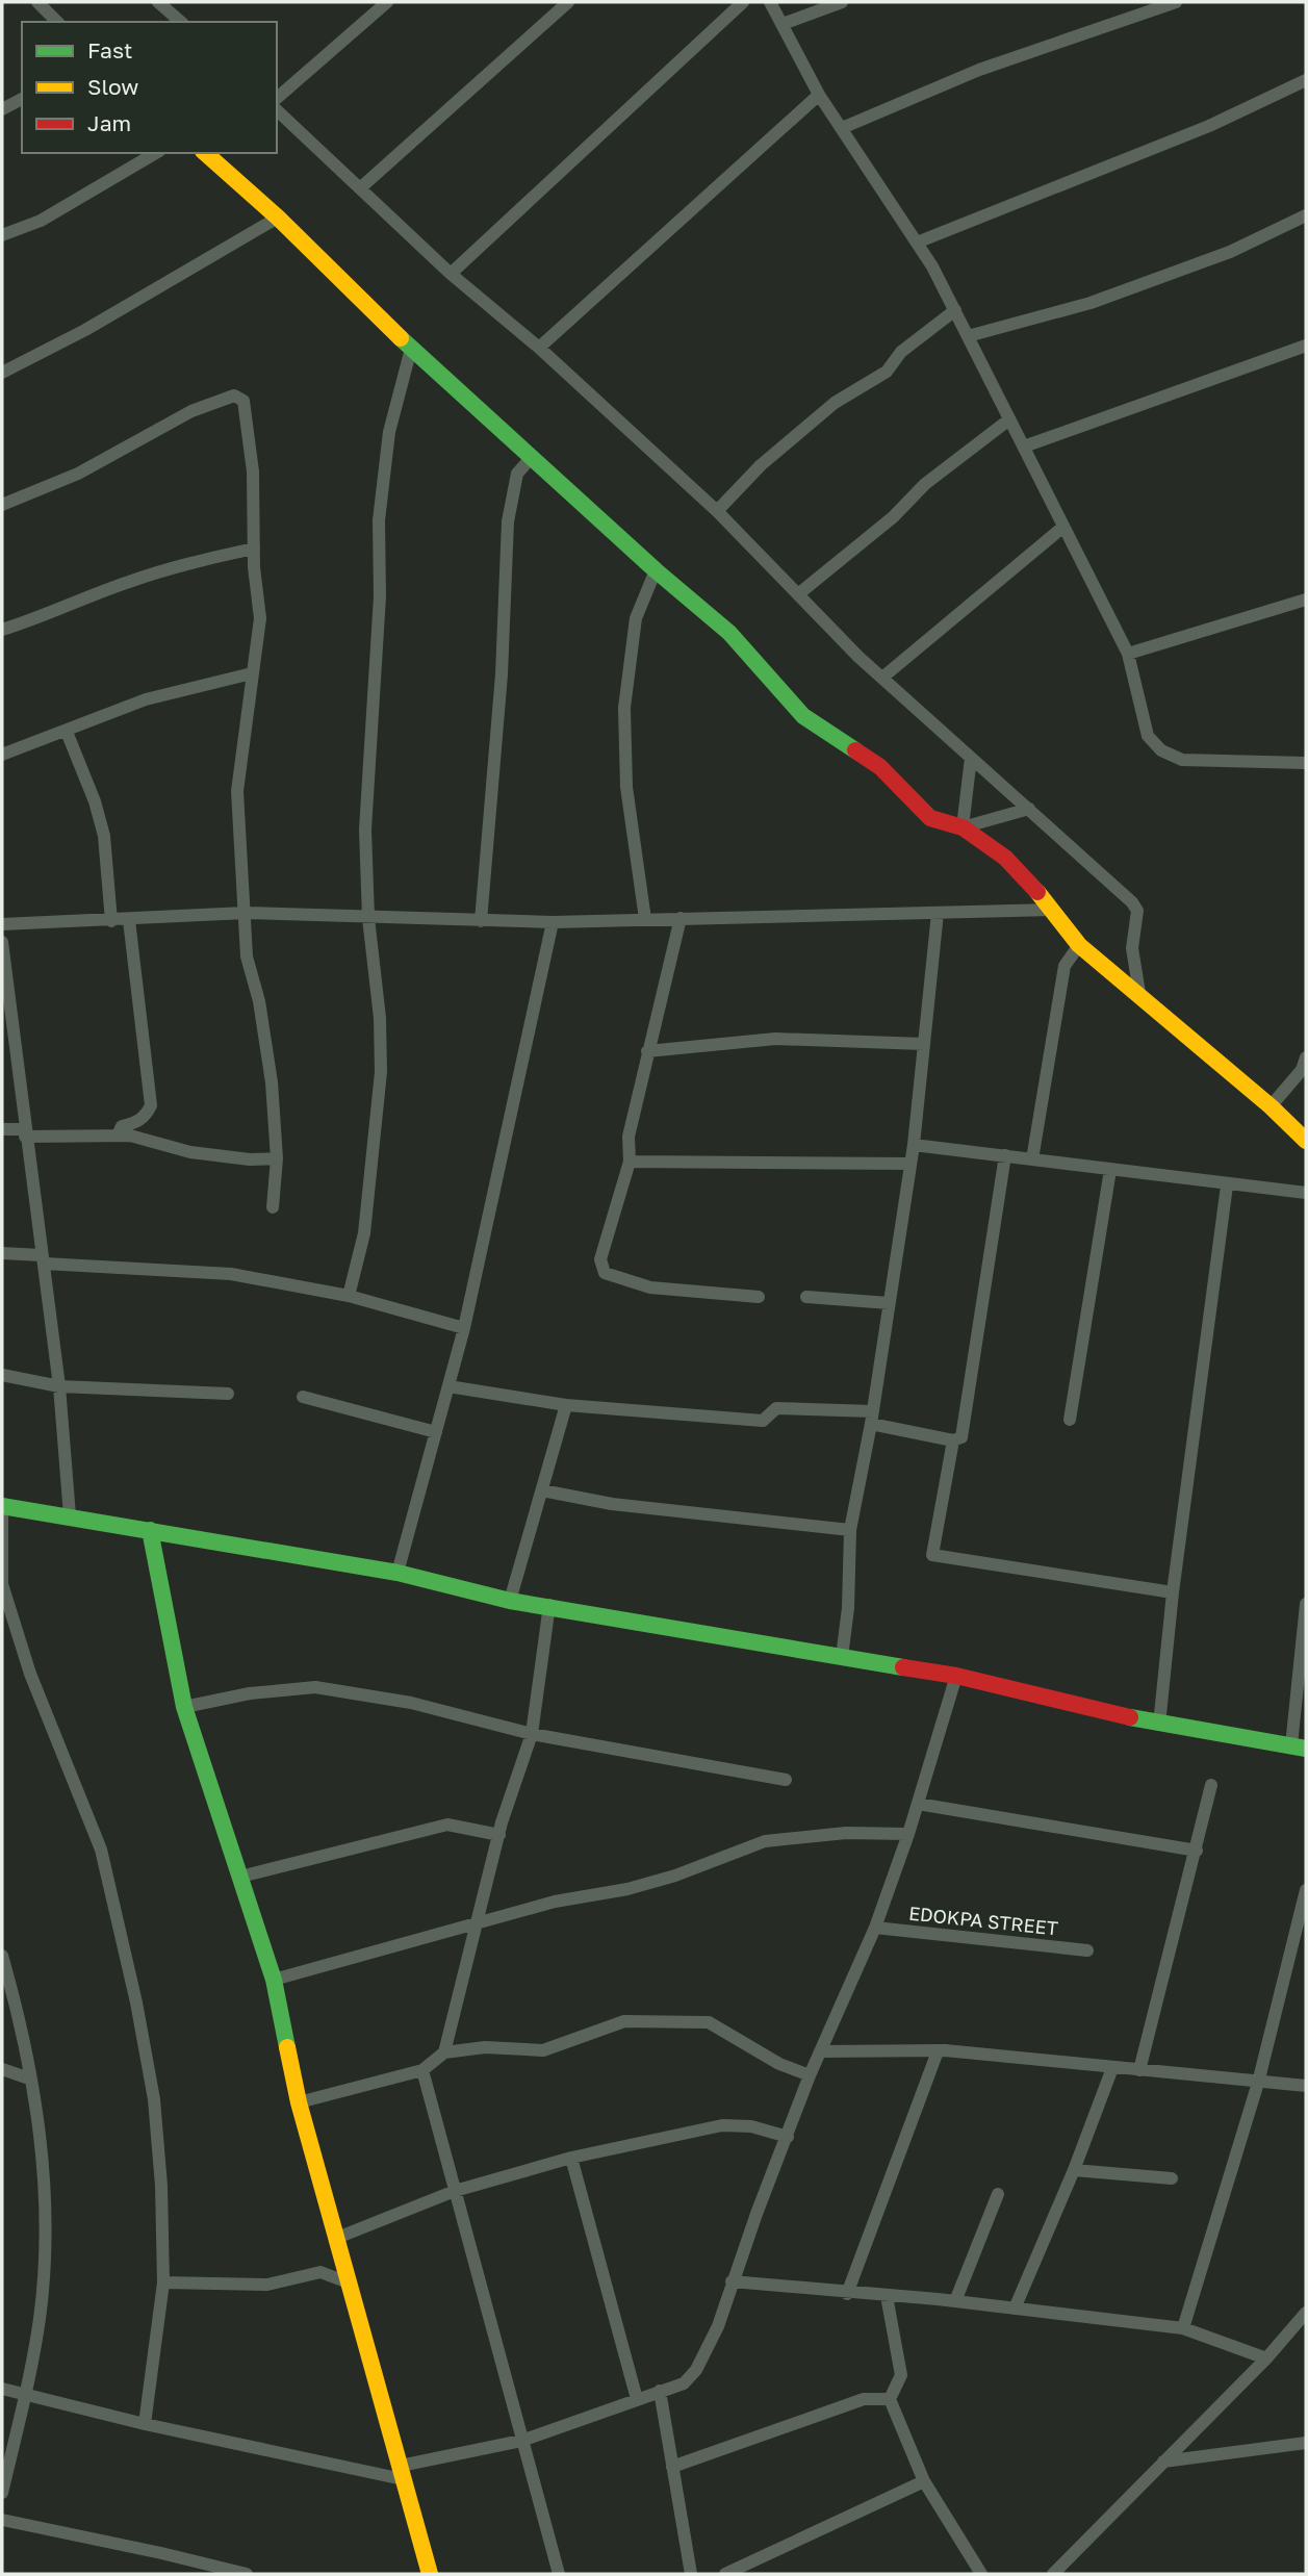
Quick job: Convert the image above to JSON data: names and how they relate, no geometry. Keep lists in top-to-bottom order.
{
  "streets": {
    "street": ["EDOKPA STREET"]
  },
  "legend": ["Fast", "Slow", "Jam"]
}
